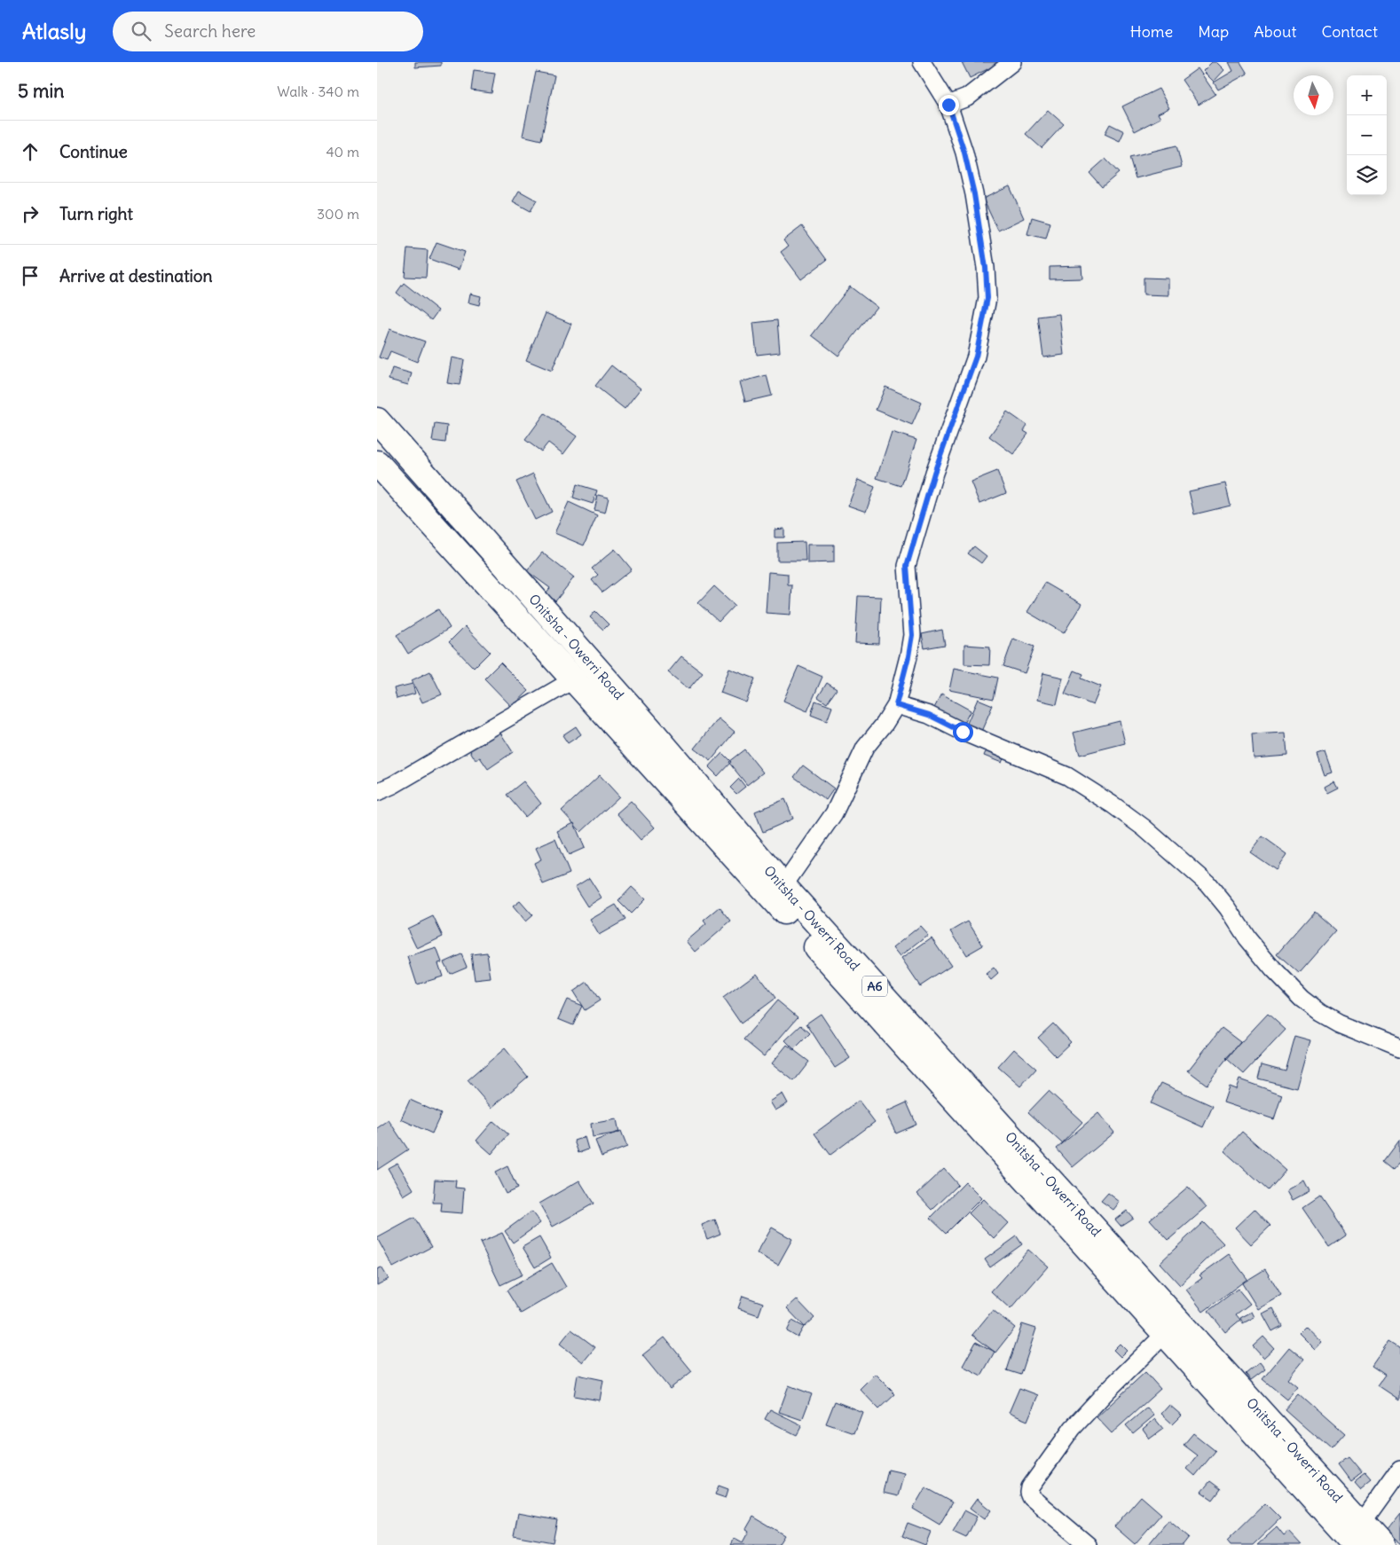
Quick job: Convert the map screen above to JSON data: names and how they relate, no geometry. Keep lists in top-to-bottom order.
{
  "streets": {
    "highway": ["Onitsha - Owerri Road", "A6"]
  },
  "north": "bottom",
  "page": {
    "header": "Atlasly",
    "search": "Search here",
    "nav": [
      "Home",
      "Map",
      "About",
      "Contact"
    ],
    "heading": ["5 min", "Walk · 340 m"],
    "map_buttons": ["+", "−"],
    "list": [
      ["Continue", "40 m"],
      ["Turn right", "300 m"],
      "Arrive at destination"
    ]
  }
}
